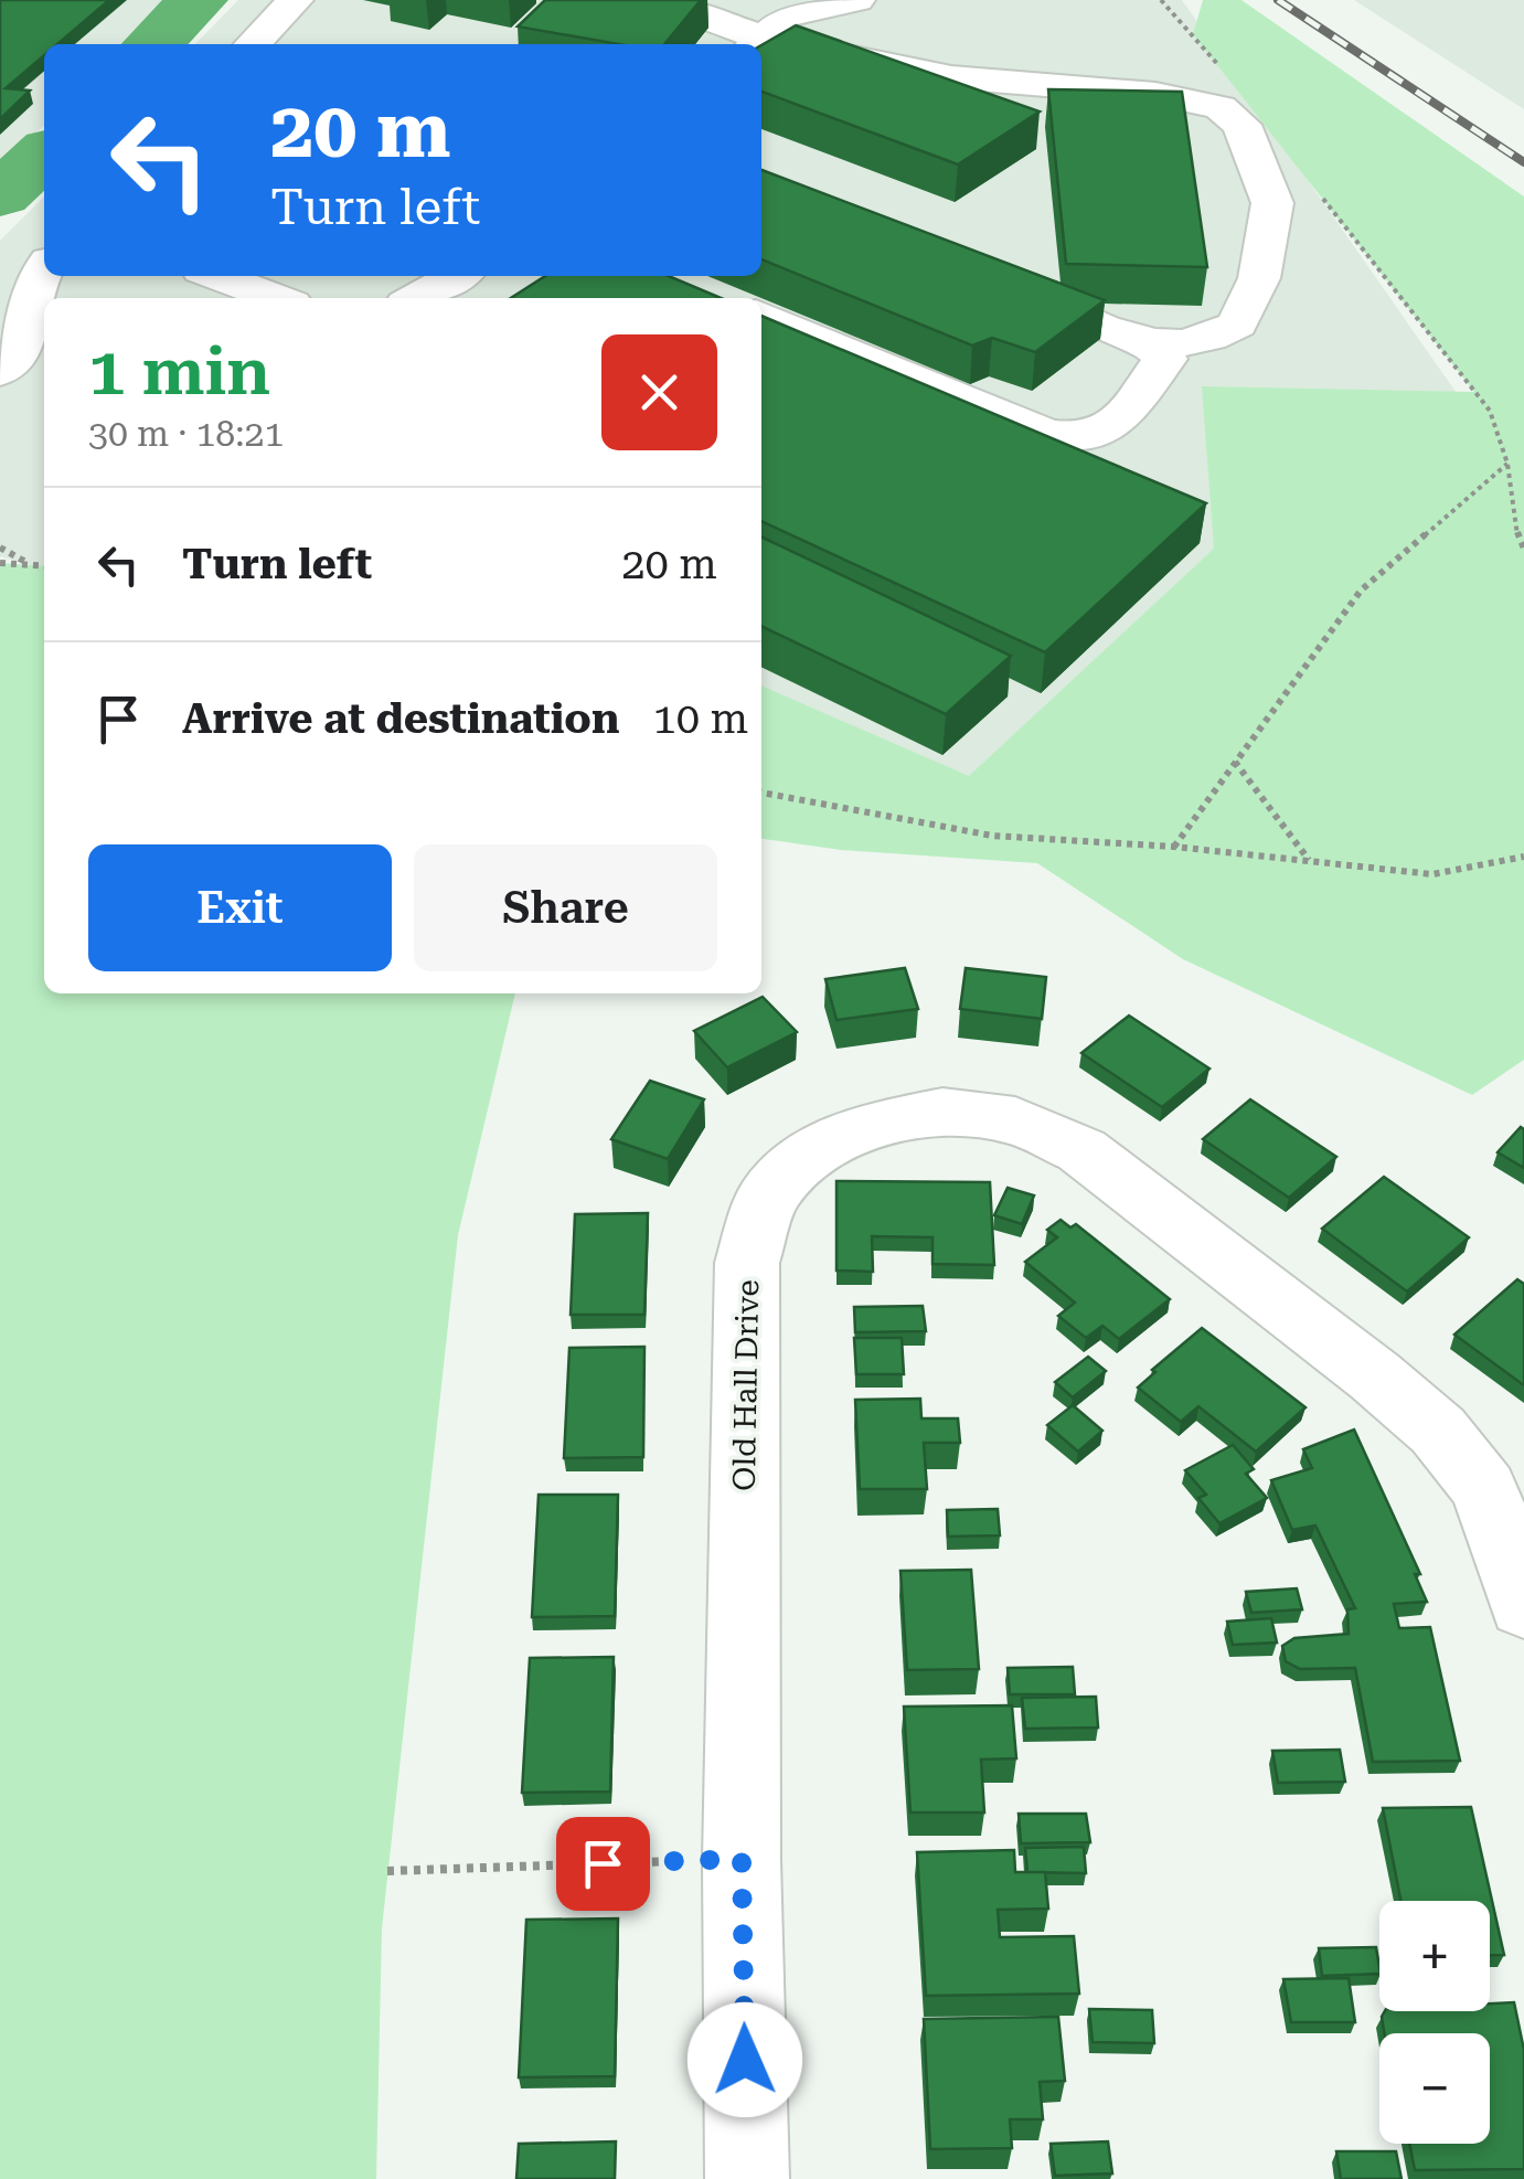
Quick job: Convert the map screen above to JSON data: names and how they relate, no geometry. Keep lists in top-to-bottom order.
{
  "streets": {
    "street": ["Old Hall Drive"]
  },
  "page": {
    "turn": ["20 m", "Turn left"],
    "heading": ["1 min", "30 m · 18:21"],
    "list": [
      {
        "name": "Turn left",
        "value": "20 m"
      },
      {
        "name": "Arrive at destination",
        "value": "10 m"
      }
    ],
    "buttons": ["Exit", "Share"],
    "map_buttons": ["+", "−"]
  }
}
